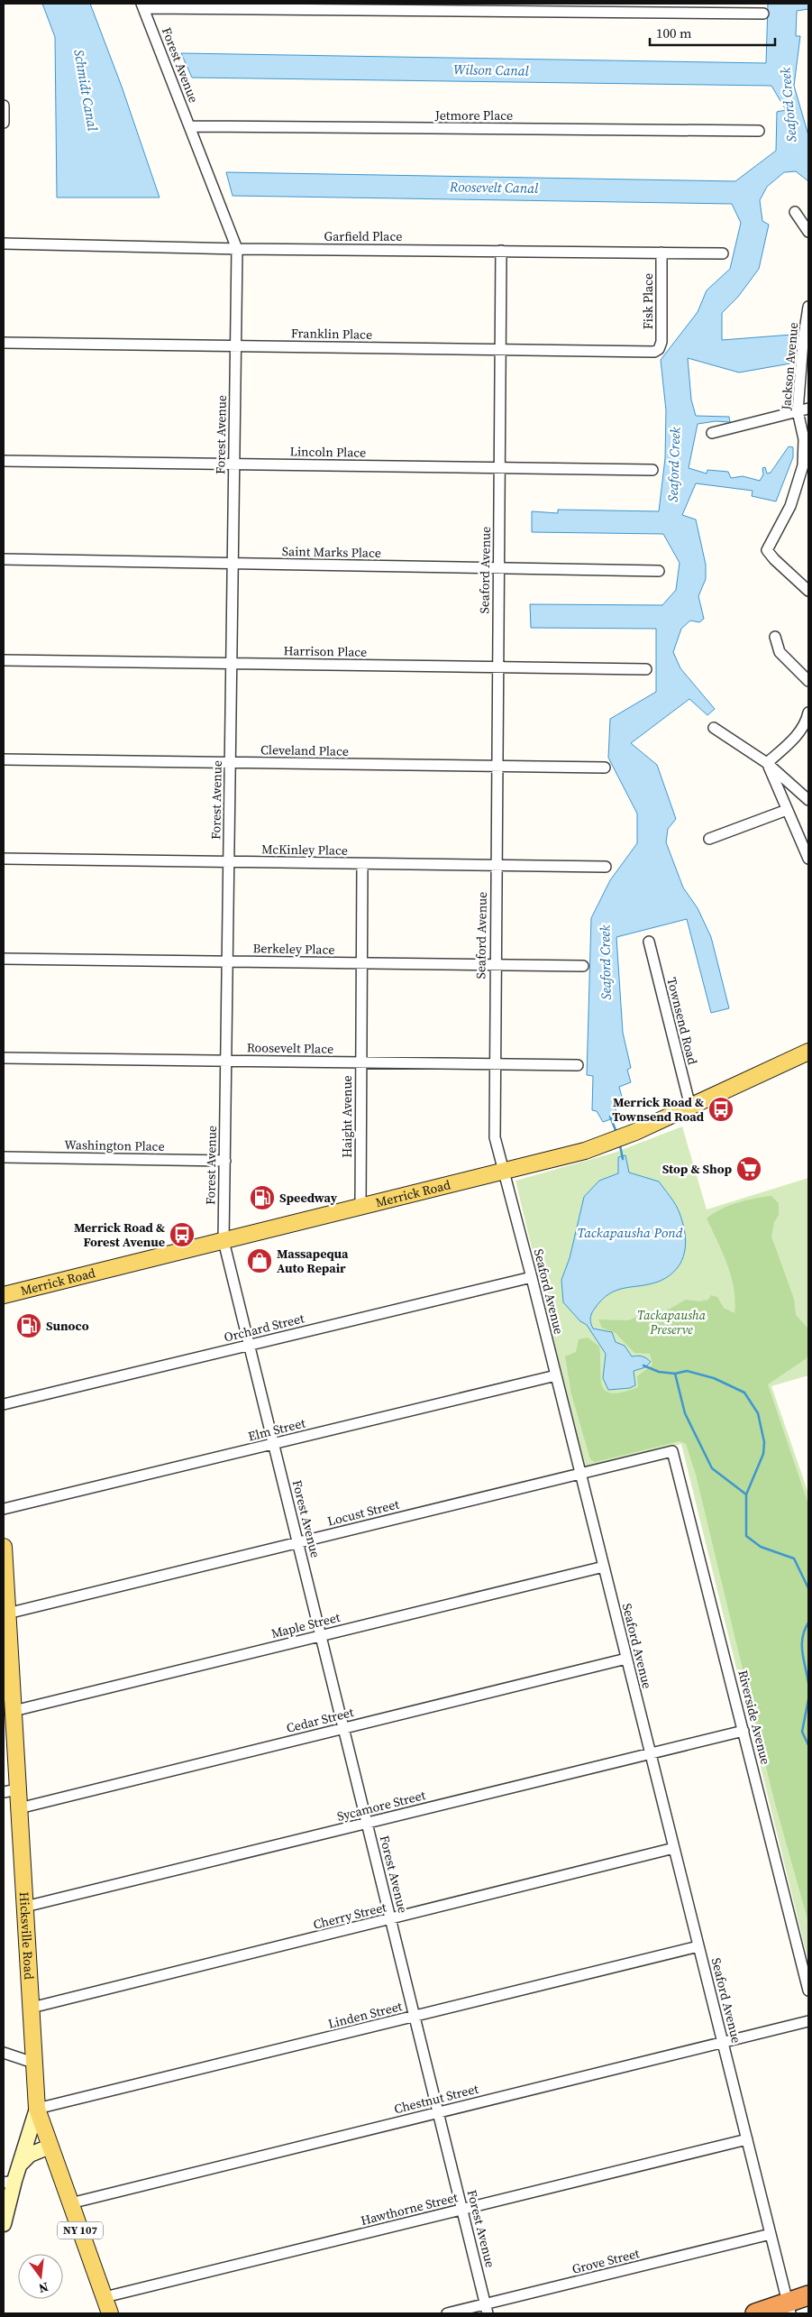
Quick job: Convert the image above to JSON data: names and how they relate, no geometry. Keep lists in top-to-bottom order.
{
  "streets": {
    "main road": ["Merrick Road", "Hicksville Road", "NY 107"],
    "street": [
      "Forest Avenue",
      "Jetmore Place",
      "Garfield Place",
      "Fisk Place",
      "Franklin Place",
      "Jackson Avenue",
      "Lincoln Place",
      "Saint Marks Place",
      "Seaford Avenue",
      "Harrison Place",
      "Cleveland Place",
      "McKinley Place",
      "Berkeley Place",
      "Townsend Road",
      "Roosevelt Place",
      "Haight Avenue",
      "Washington Place",
      "Orchard Street",
      "Elm Street",
      "Locust Street",
      "Maple Street",
      "Riverside Avenue",
      "Cedar Street",
      "Sycamore Street",
      "Cherry Street",
      "Linden Street",
      "Chestnut Street",
      "Hawthorne Street",
      "Grove Street"
    ]
  },
  "crossings": [
    ["Forest Avenue", "Jetmore Place"],
    ["Forest Avenue", "Garfield Place"],
    ["Forest Avenue", "Franklin Place"],
    ["Forest Avenue", "Lincoln Place"],
    ["Forest Avenue", "Saint Marks Place"],
    ["Forest Avenue", "Harrison Place"],
    ["Forest Avenue", "Cleveland Place"],
    ["Forest Avenue", "McKinley Place"],
    ["Forest Avenue", "Berkeley Place"],
    ["Forest Avenue", "Roosevelt Place"],
    ["Forest Avenue", "Washington Place"],
    ["Forest Avenue", "Merrick Road"],
    ["Forest Avenue", "Orchard Street"],
    ["Forest Avenue", "Elm Street"],
    ["Forest Avenue", "Locust Street"],
    ["Forest Avenue", "Maple Street"],
    ["Forest Avenue", "Cedar Street"],
    ["Forest Avenue", "Sycamore Street"],
    ["Forest Avenue", "Cherry Street"],
    ["Forest Avenue", "Linden Street"],
    ["Forest Avenue", "Chestnut Street"],
    ["Forest Avenue", "Hawthorne Street"],
    ["Forest Avenue", "Grove Street"],
    ["Garfield Place", "Fisk Place"],
    ["Garfield Place", "Seaford Avenue"],
    ["Fisk Place", "Franklin Place"],
    ["Franklin Place", "Seaford Avenue"],
    ["Lincoln Place", "Seaford Avenue"],
    ["Saint Marks Place", "Seaford Avenue"],
    ["Seaford Avenue", "Harrison Place"],
    ["Seaford Avenue", "Cleveland Place"],
    ["Seaford Avenue", "McKinley Place"],
    ["Seaford Avenue", "Berkeley Place"],
    ["Seaford Avenue", "Roosevelt Place"],
    ["Seaford Avenue", "Merrick Road"],
    ["Seaford Avenue", "Orchard Street"],
    ["Seaford Avenue", "Elm Street"],
    ["Seaford Avenue", "Locust Street"],
    ["Seaford Avenue", "Maple Street"],
    ["Seaford Avenue", "Cedar Street"],
    ["Seaford Avenue", "Sycamore Street"],
    ["Seaford Avenue", "Cherry Street"],
    ["Seaford Avenue", "Linden Street"],
    ["Seaford Avenue", "Chestnut Street"],
    ["Seaford Avenue", "Hawthorne Street"],
    ["Seaford Avenue", "Grove Street"],
    ["McKinley Place", "Haight Avenue"],
    ["Berkeley Place", "Haight Avenue"],
    ["Townsend Road", "Merrick Road"],
    ["Roosevelt Place", "Haight Avenue"],
    ["Haight Avenue", "Merrick Road"],
    ["Locust Street", "Riverside Avenue"],
    ["Locust Street", "Hicksville Road"],
    ["Maple Street", "Hicksville Road"],
    ["Riverside Avenue", "Sycamore Street"],
    ["Cedar Street", "Hicksville Road"],
    ["Sycamore Street", "Hicksville Road"],
    ["Cherry Street", "Hicksville Road"],
    ["Hicksville Road", "Linden Street"],
    ["Hicksville Road", "Chestnut Street"],
    ["Hicksville Road", "Hawthorne Street"]
  ],
  "water": [
    "Wilson Canal",
    "Schmidt Canal",
    "Seaford Creek",
    "Roosevelt Canal",
    "Tackapausha Pond"
  ],
  "parks": ["Tackapausha Preserve"],
  "places": {
    "bus stop": ["Merrick Road & Townsend Road", "Merrick Road & Forest Avenue"],
    "supermarket": ["Stop & Shop"],
    "fuel station": ["Speedway", "Sunoco"],
    "shop": ["Massapequa Auto Repair"]
  },
  "scale_bar": "100 m",
  "north": "bottom"
}
